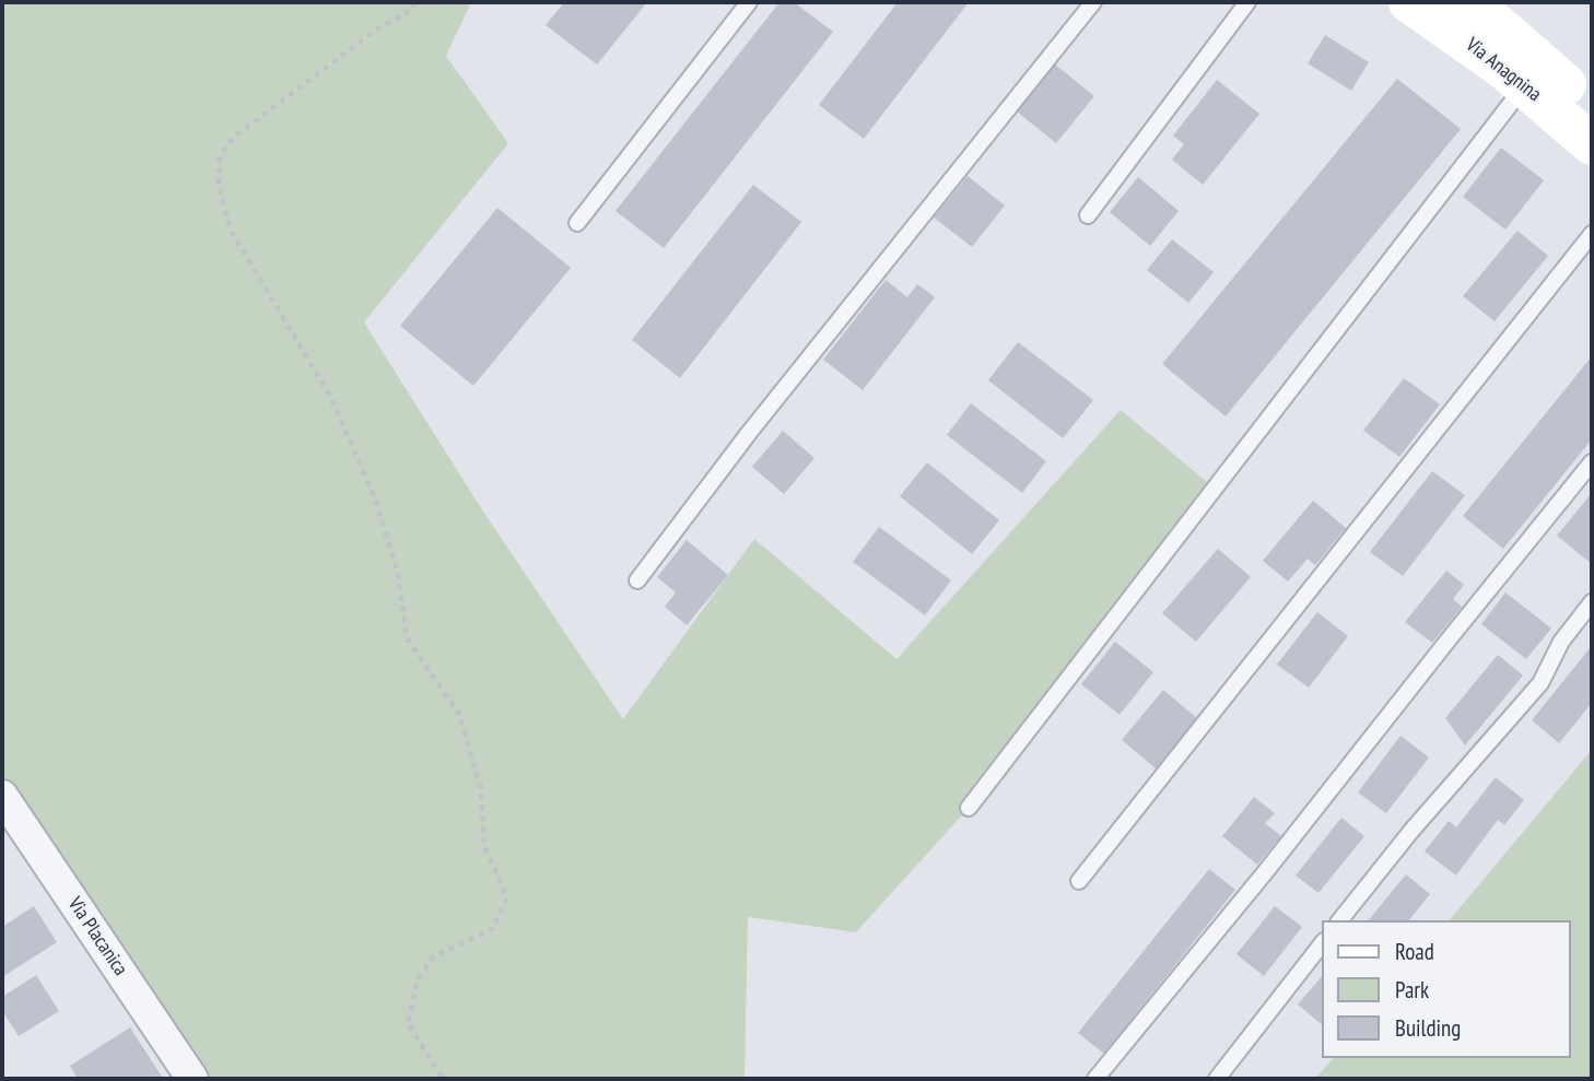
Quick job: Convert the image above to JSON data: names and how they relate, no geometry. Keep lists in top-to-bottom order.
{
  "streets": {
    "main road": ["Via Anagnina"],
    "street": ["Via Placanica"]
  },
  "legend": ["Road", "Park", "Building"]
}
